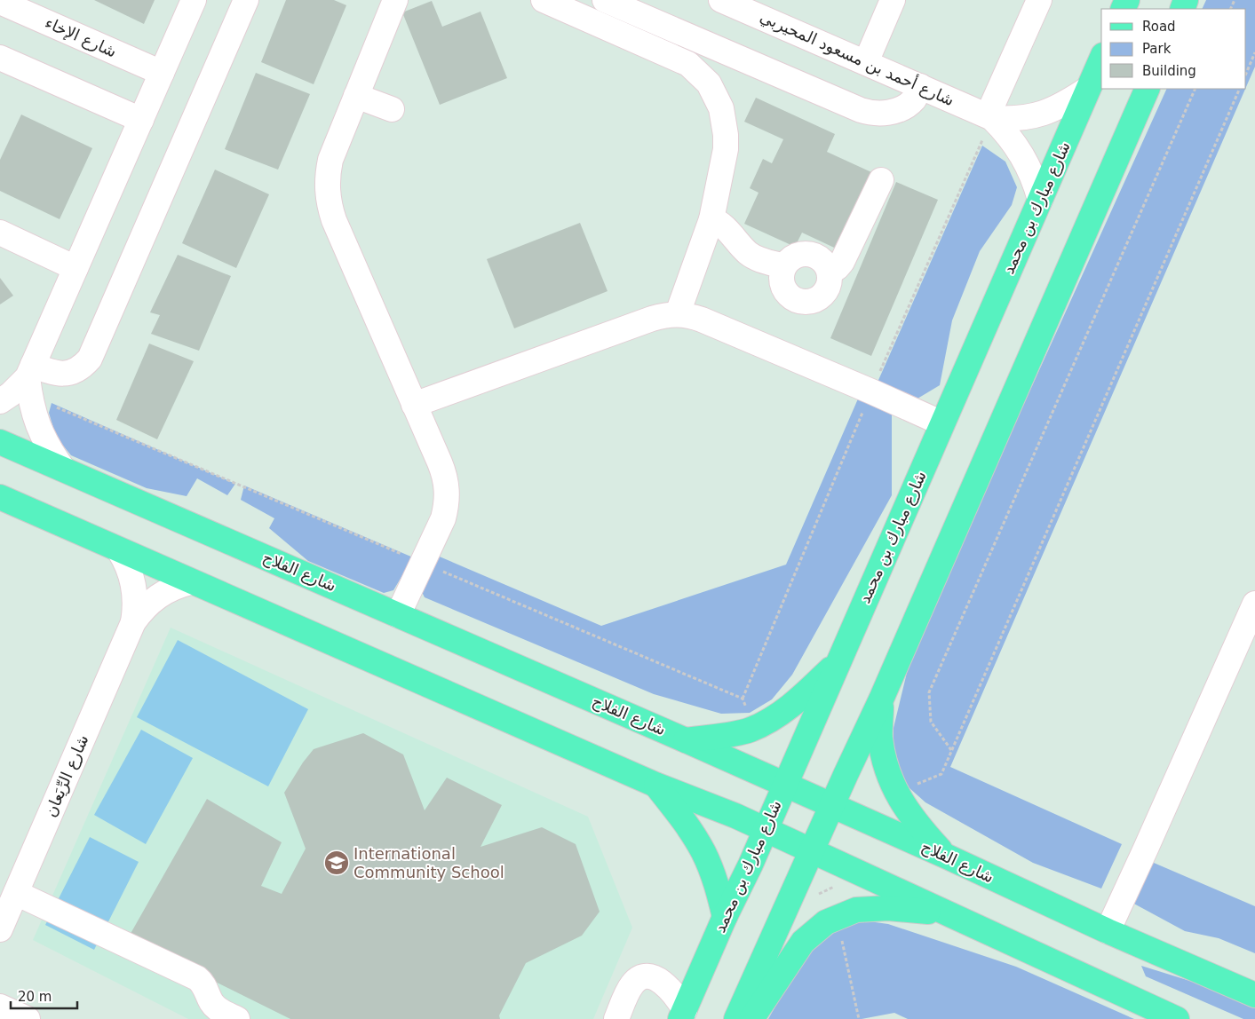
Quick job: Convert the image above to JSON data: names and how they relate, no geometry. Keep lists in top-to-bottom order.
{
  "streets": {
    "main road": ["شارع مبارك بن محمد", "شارع الفلاح"],
    "street": ["شارع الإخاء", "شارع أحمد بن مسعود المحيربي", "شارع الرِّيَعان"]
  },
  "crossings": [
    ["شارع أحمد بن مسعود المحيربي", "شارع مبارك بن محمد"],
    ["شارع مبارك بن محمد", "شارع الفلاح"]
  ],
  "places": {
    "school or university": ["International Community School"]
  },
  "legend": ["Road", "Park", "Building"],
  "scale_bar": "20 m"
}
